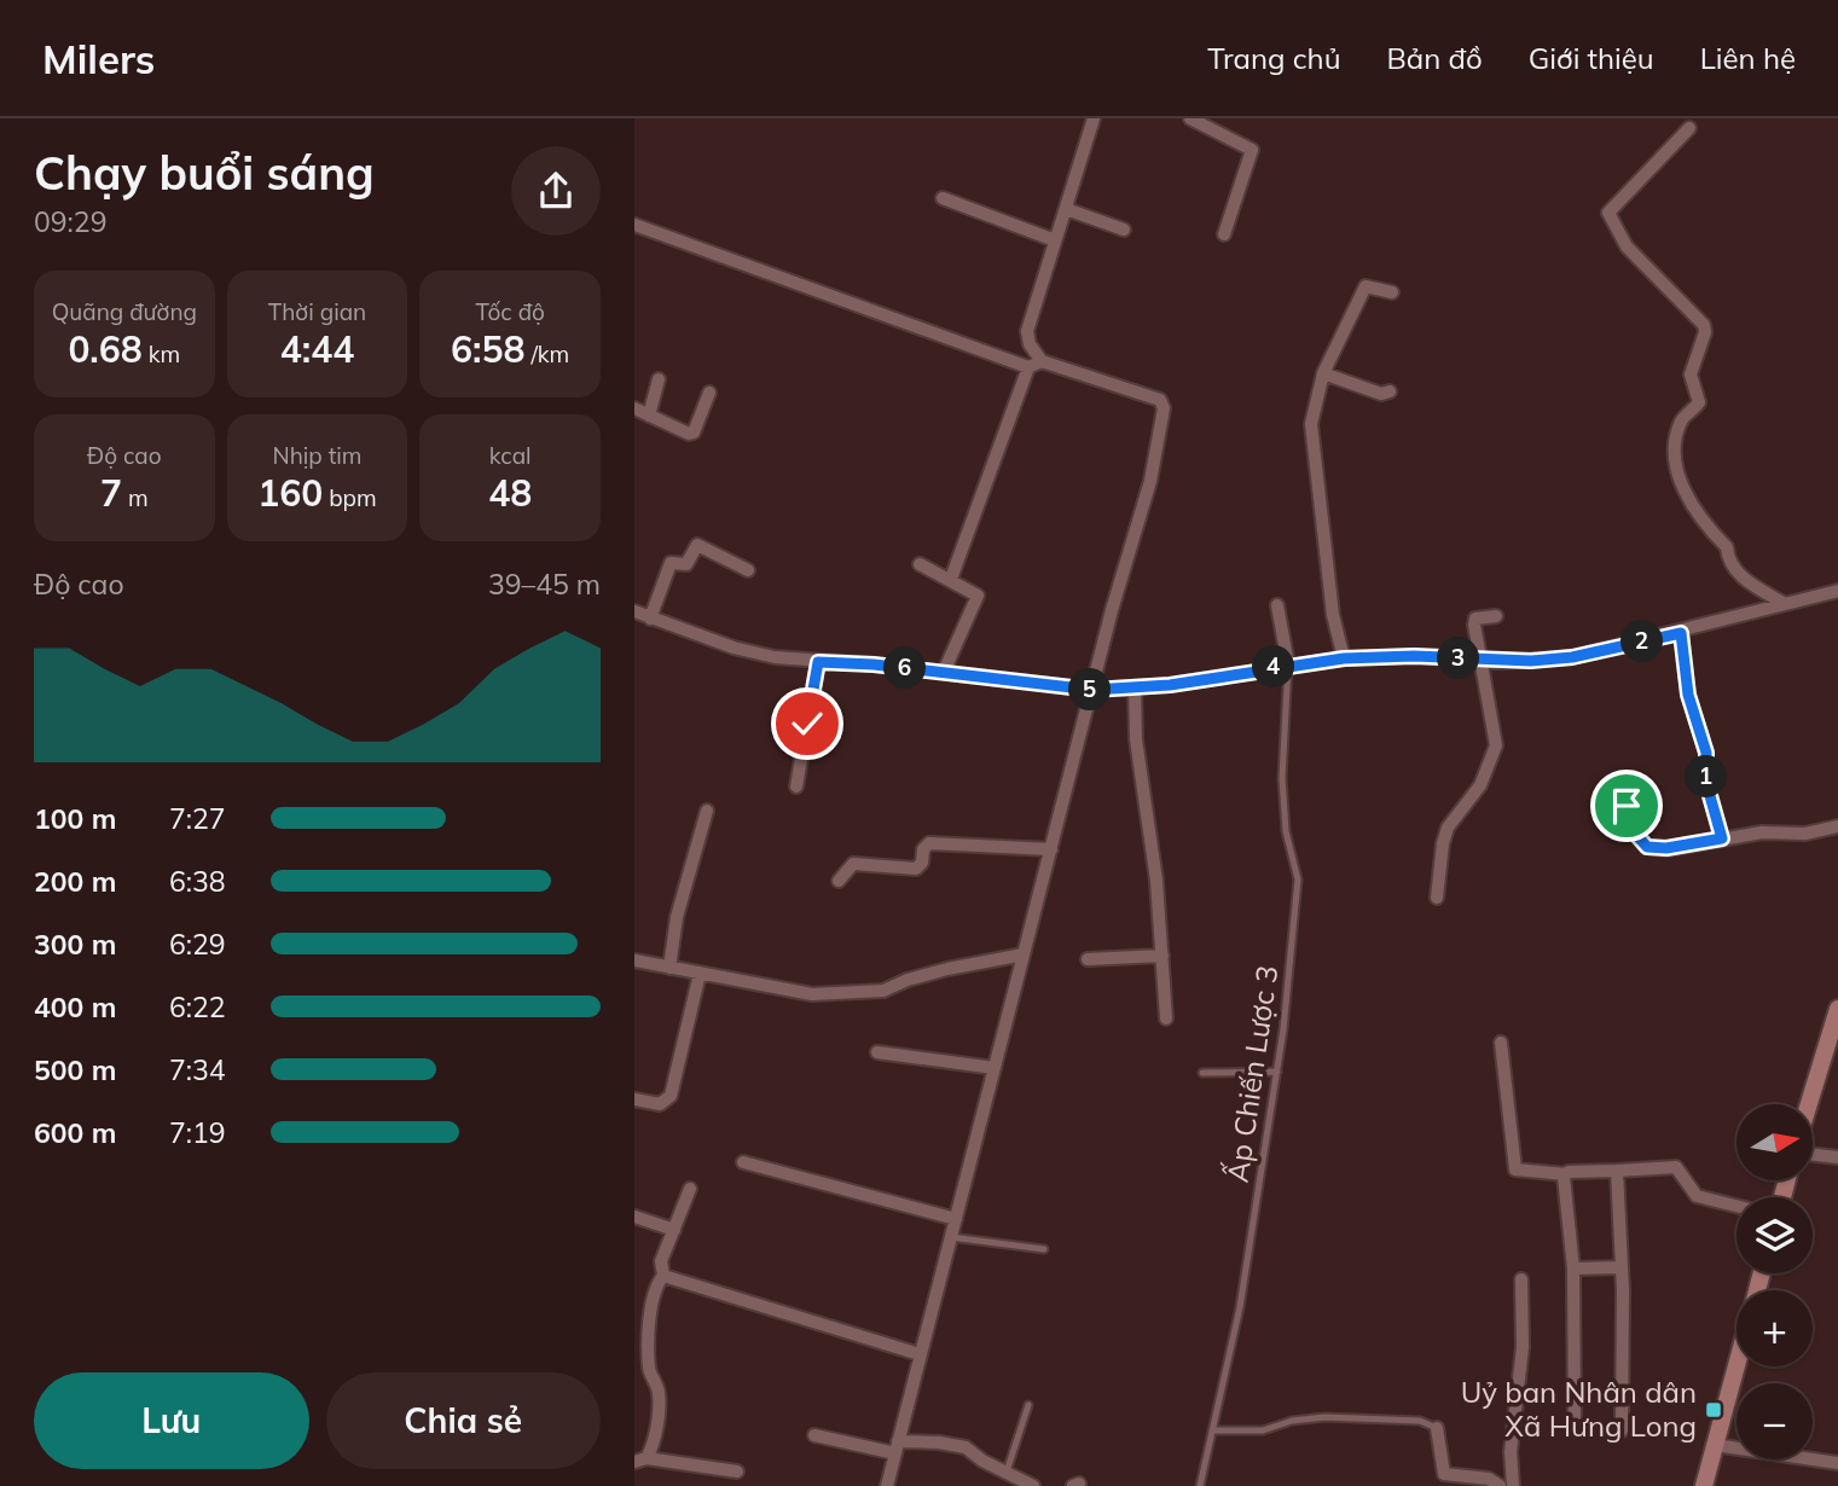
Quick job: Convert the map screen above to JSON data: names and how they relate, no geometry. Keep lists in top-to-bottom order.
{
  "streets": {
    "lane": ["Ấp Chiến Lược 3"]
  },
  "places": {
    "transit": ["Uỷ ban Nhân dân Xã Hưng Long"]
  },
  "north": "right",
  "page": {
    "header": "Milers",
    "nav": [
      "Trang chủ",
      "Bản đồ",
      "Giới thiệu",
      "Liên hệ"
    ],
    "heading": ["Chạy buổi sáng", "09:29"],
    "stats": [
      ["Quãng đường", "0.68 km"],
      ["Thời gian", "4:44"],
      ["Tốc độ", "6:58 /km"],
      ["Độ cao", "7 m"],
      ["Nhịp tim", "160 bpm"],
      ["kcal", "48"]
    ],
    "chart": ["Độ cao", "39–45 m"],
    "pins": [
      "2",
      "3",
      "4",
      "6",
      "5",
      "1"
    ],
    "list": [
      {
        "name": "100 m",
        "note": "7:27"
      },
      {
        "name": "200 m",
        "note": "6:38"
      },
      {
        "name": "300 m",
        "note": "6:29"
      },
      {
        "name": "400 m",
        "note": "6:22"
      },
      {
        "name": "500 m",
        "note": "7:34"
      },
      {
        "name": "600 m",
        "note": "7:19"
      }
    ],
    "map_buttons": ["+", "−"],
    "buttons": ["Lưu", "Chia sẻ"]
  }
}
